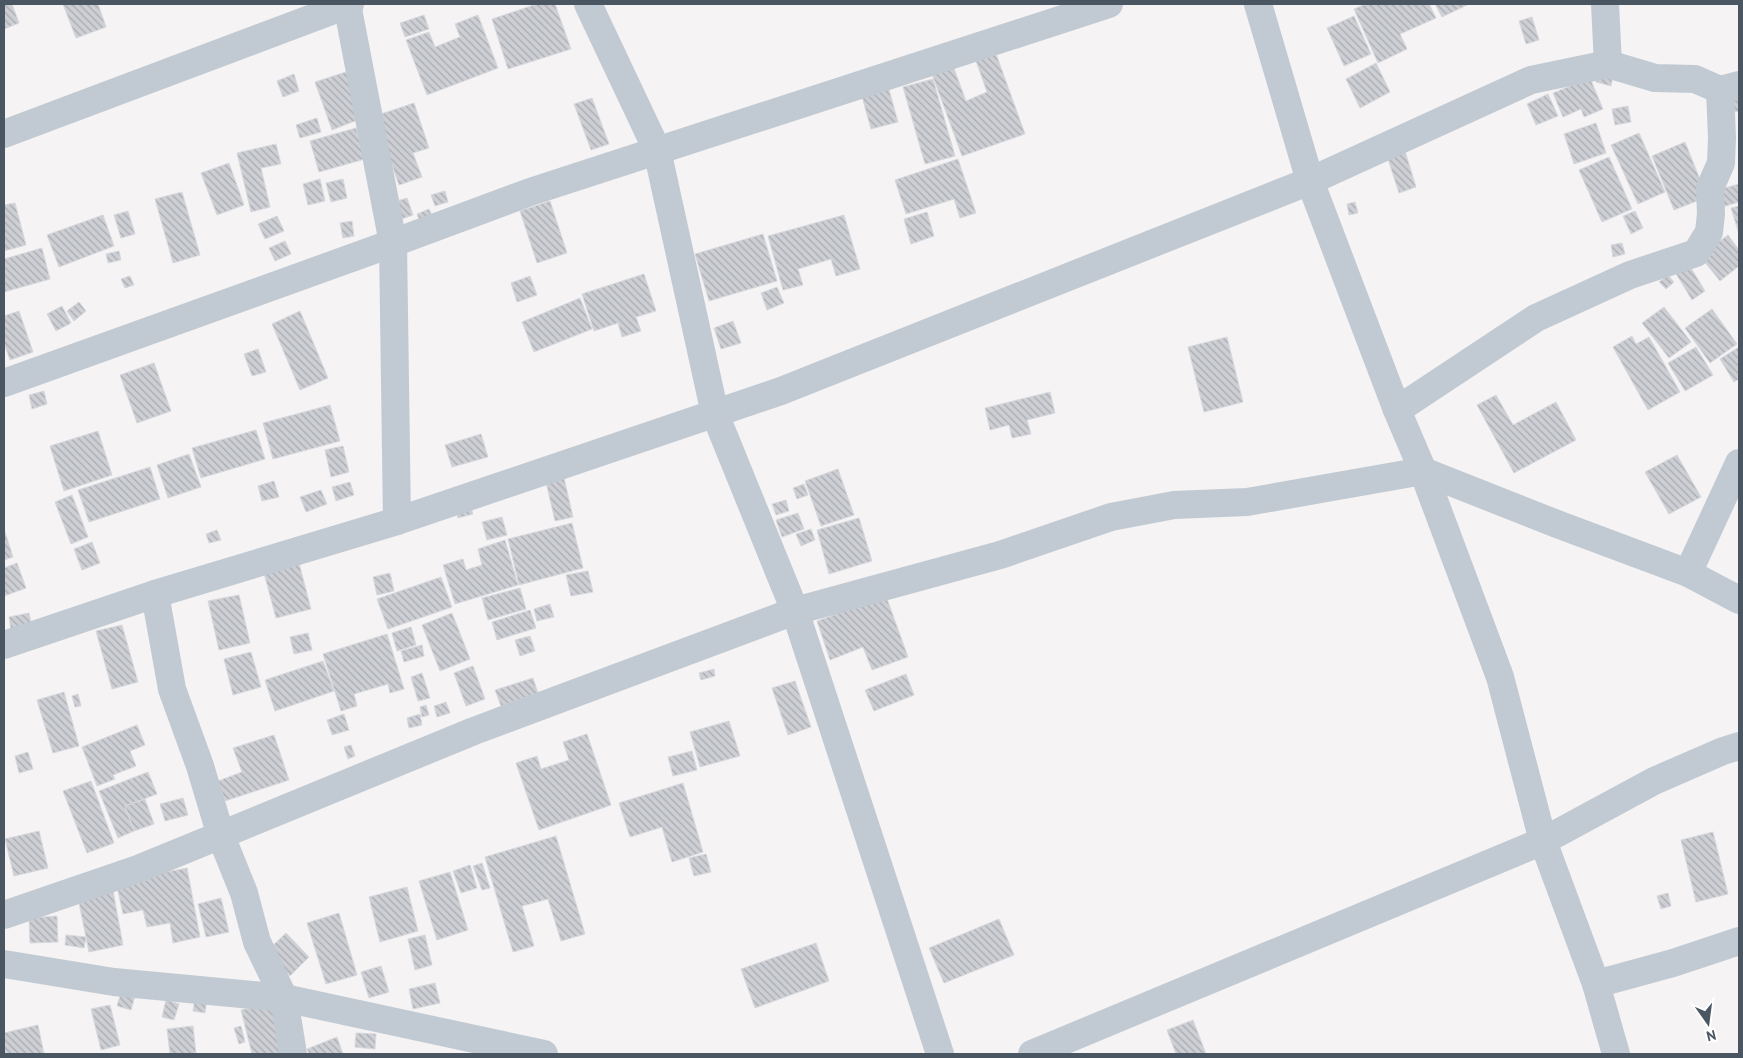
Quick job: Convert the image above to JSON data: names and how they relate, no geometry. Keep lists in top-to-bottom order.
{
  "north": "bottom"
}
